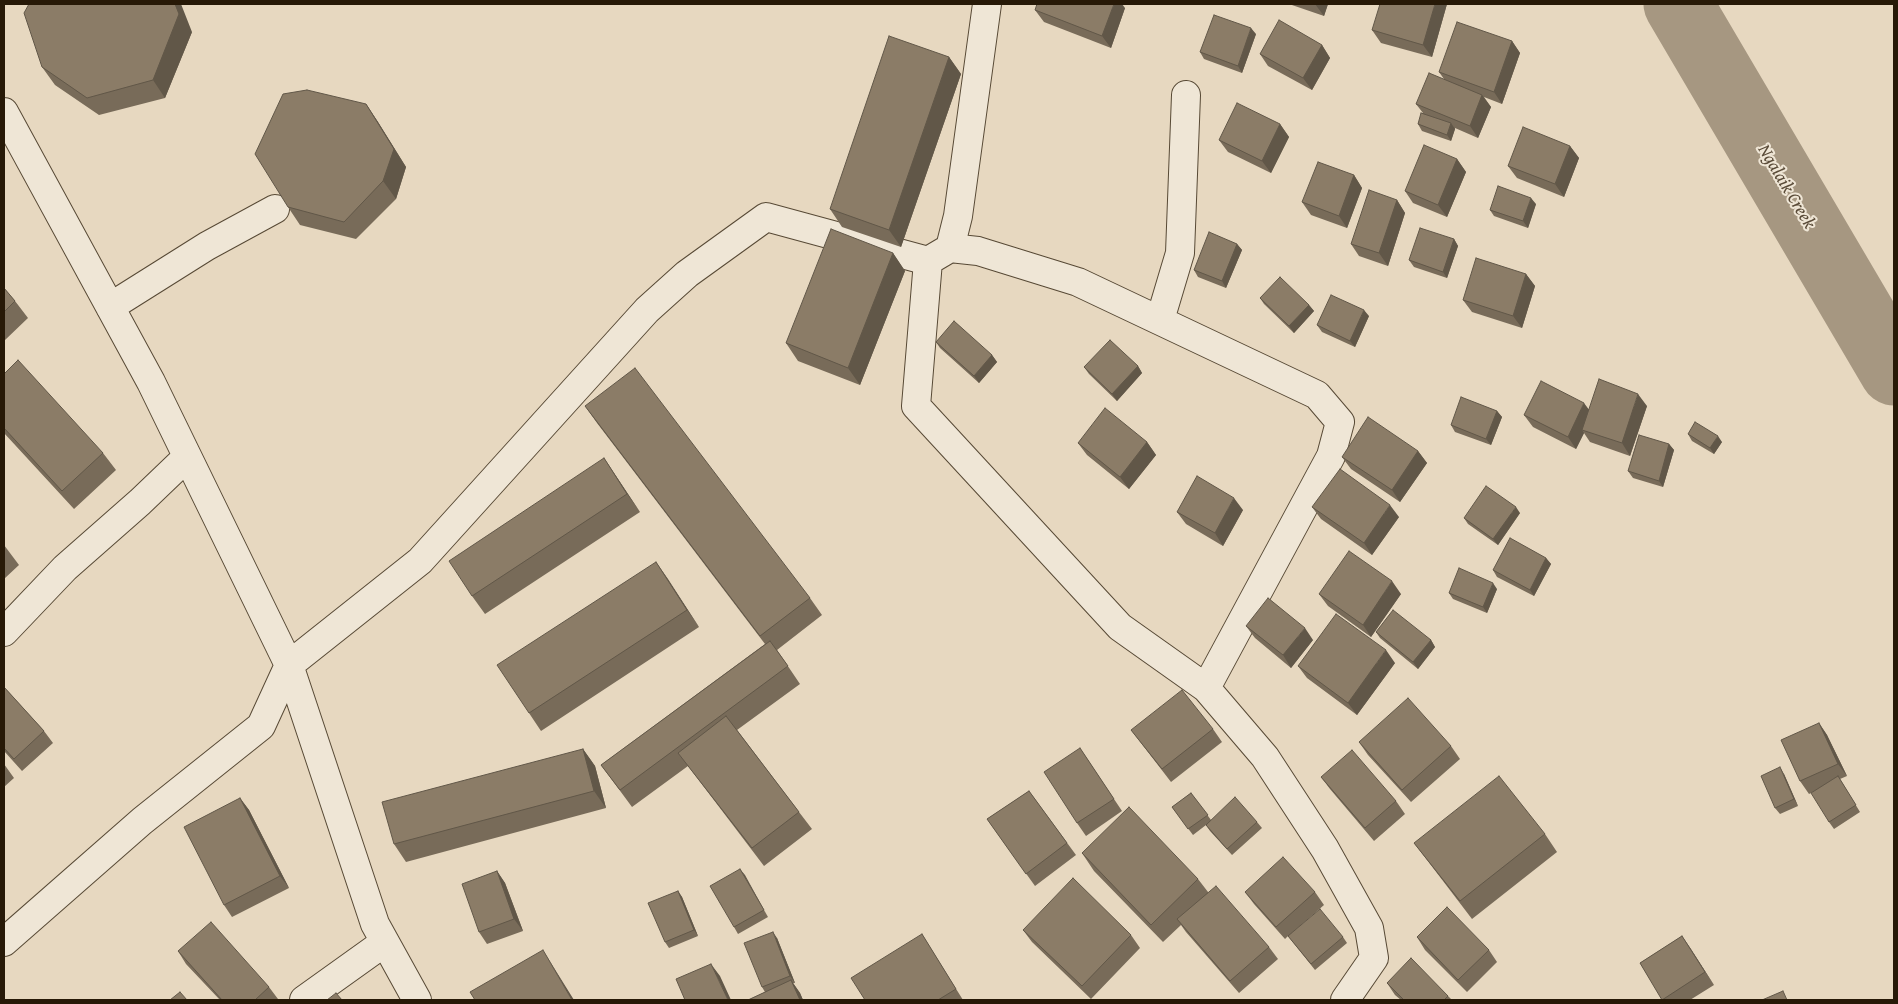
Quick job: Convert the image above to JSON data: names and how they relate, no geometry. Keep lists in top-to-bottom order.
{
  "water": ["Ngalaik Creek"]
}
